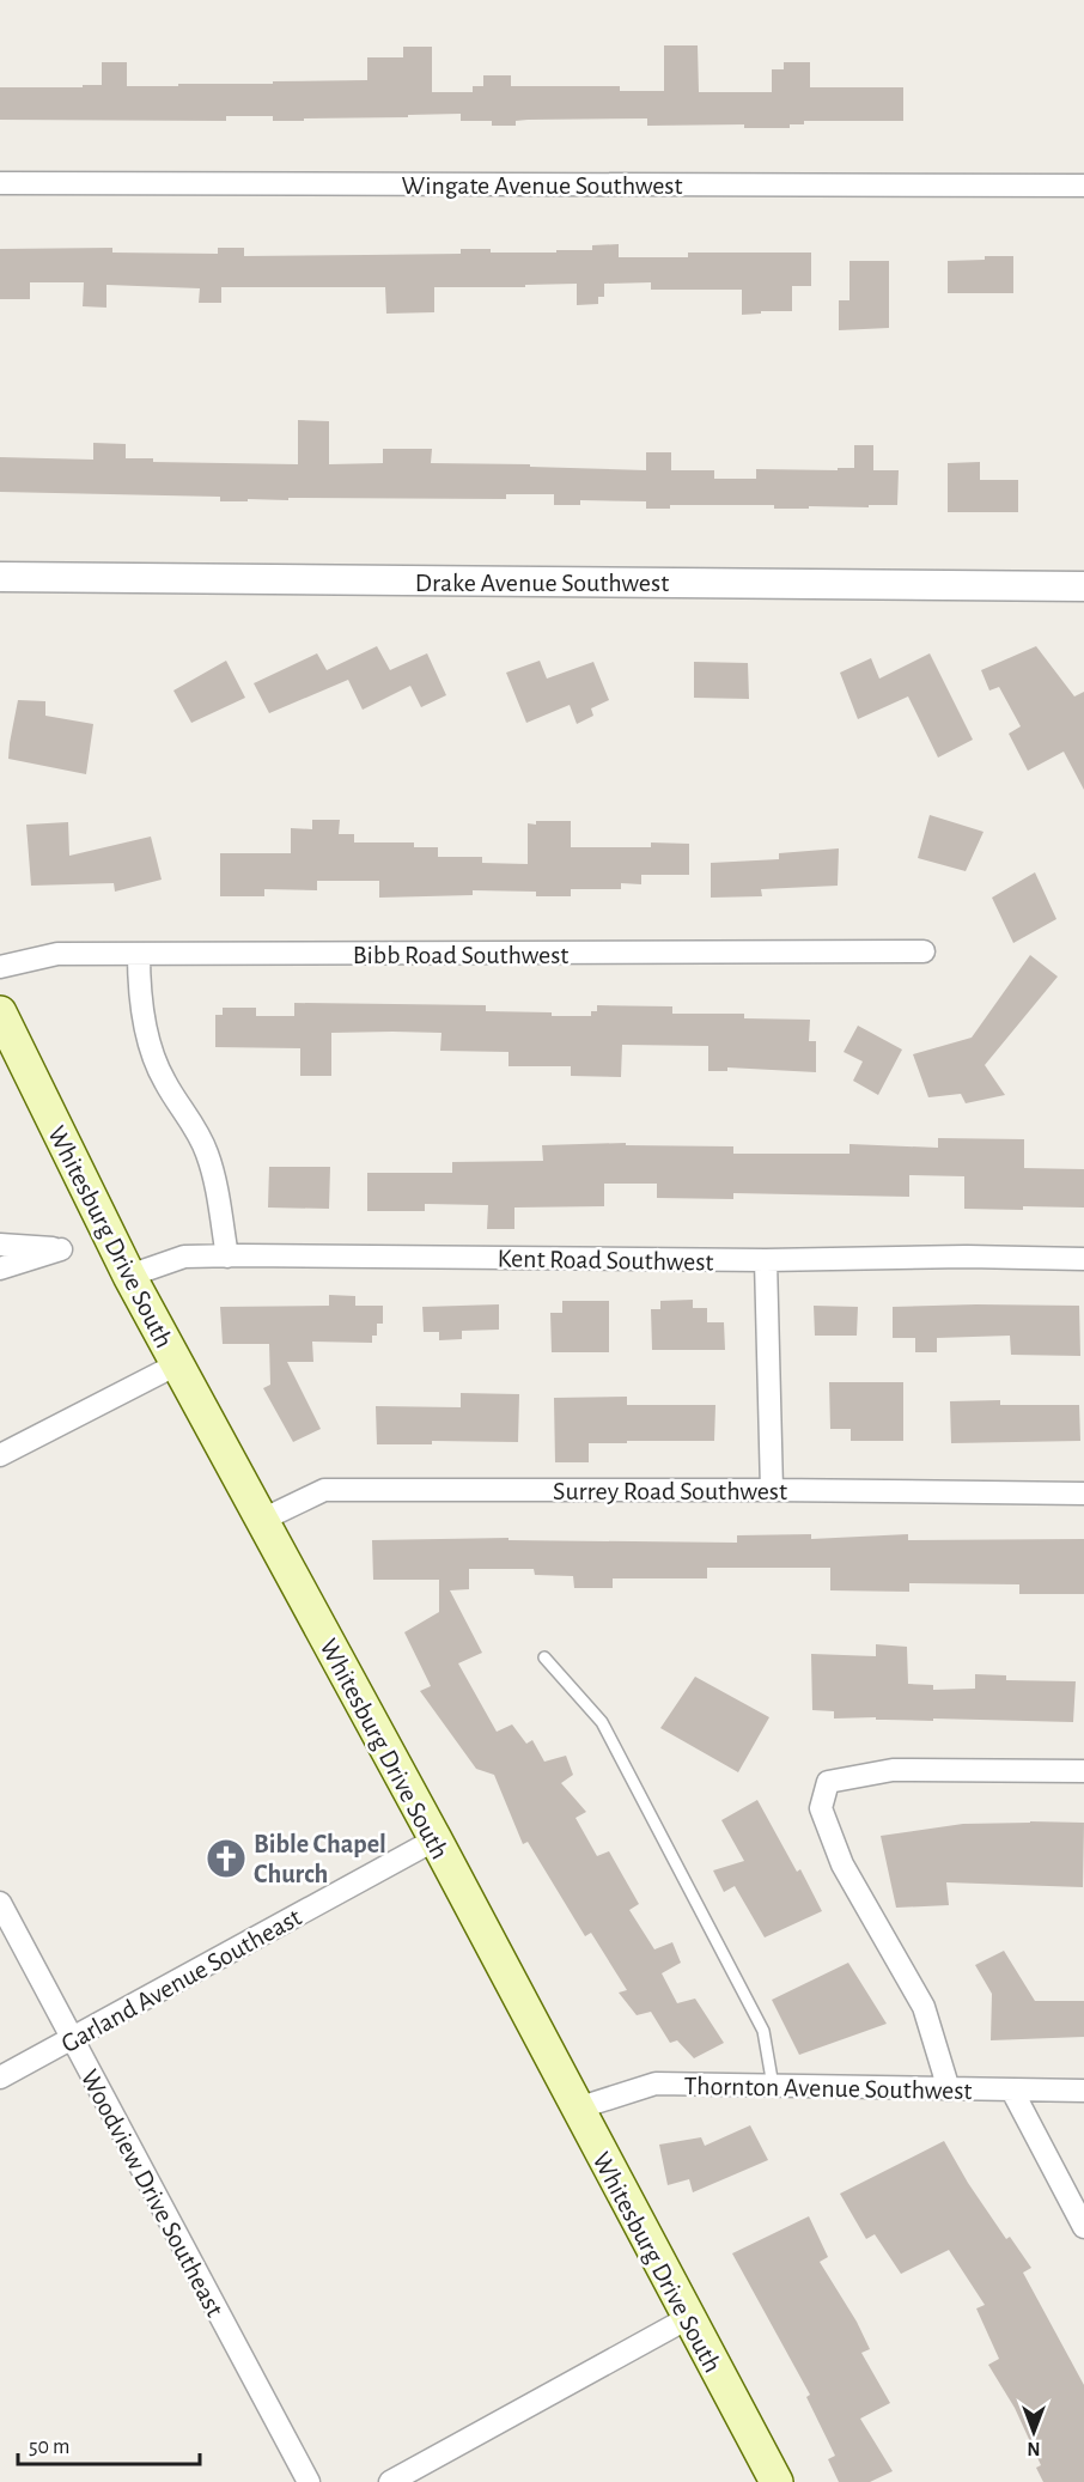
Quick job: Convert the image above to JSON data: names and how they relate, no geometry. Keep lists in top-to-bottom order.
{
  "streets": {
    "main road": ["Whitesburg Drive South"],
    "street": [
      "Wingate Avenue Southwest",
      "Drake Avenue Southwest",
      "Bibb Road Southwest",
      "Kent Road Southwest",
      "Surrey Road Southwest",
      "Garland Avenue Southeast",
      "Thornton Avenue Southwest",
      "Woodview Drive Southeast"
    ]
  },
  "crossings": [
    ["Whitesburg Drive South", "Kent Road Southwest"],
    ["Whitesburg Drive South", "Surrey Road Southwest"],
    ["Whitesburg Drive South", "Garland Avenue Southeast"],
    ["Whitesburg Drive South", "Thornton Avenue Southwest"],
    ["Garland Avenue Southeast", "Woodview Drive Southeast"]
  ],
  "places": {
    "church": ["Bible Chapel Church"]
  },
  "scale_bar": "50 m",
  "north": "bottom"
}
